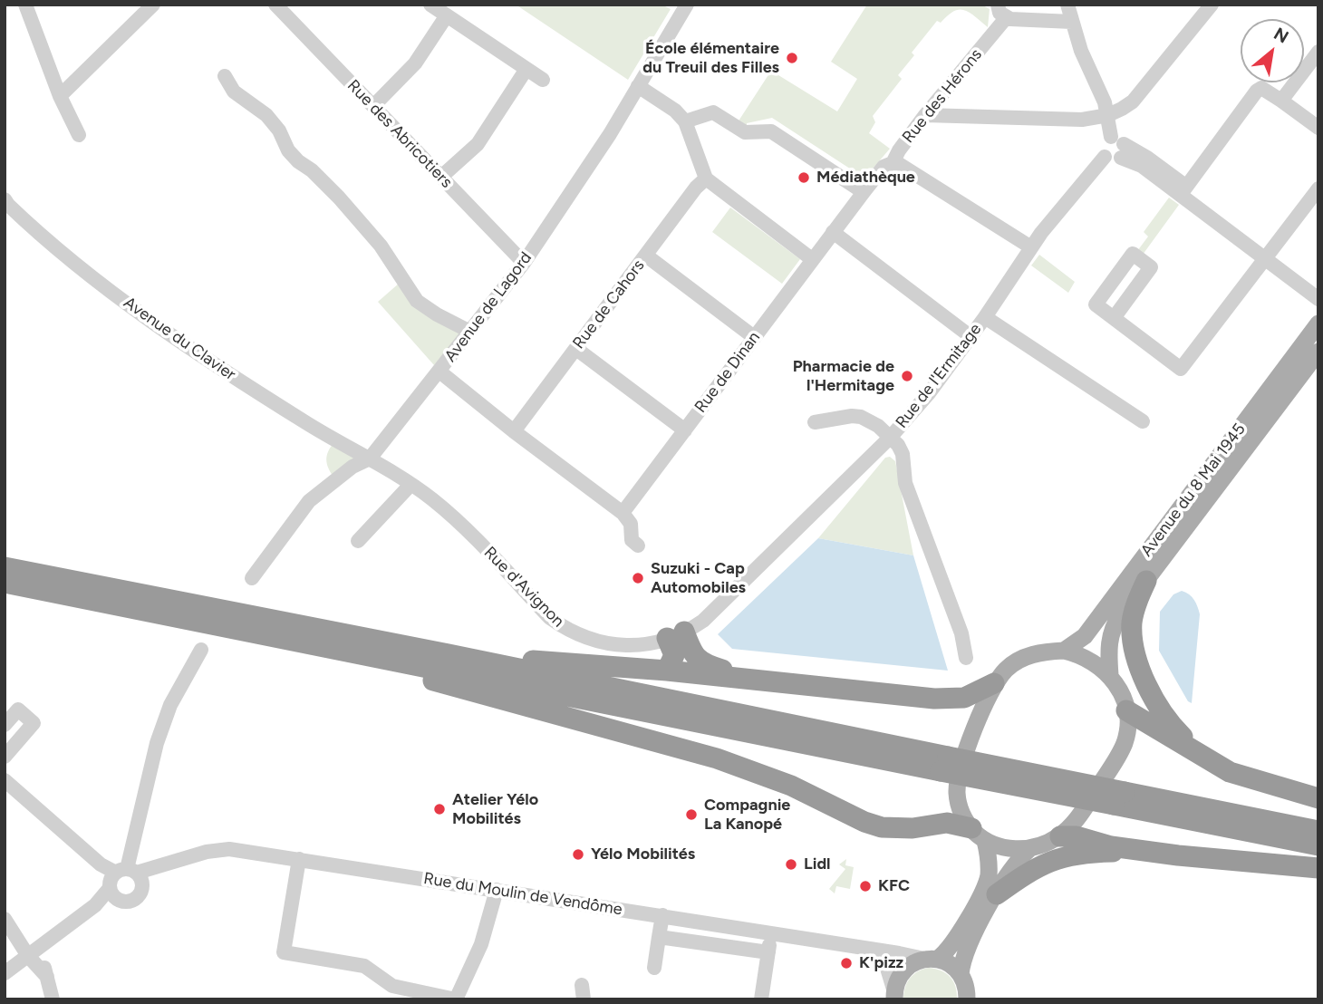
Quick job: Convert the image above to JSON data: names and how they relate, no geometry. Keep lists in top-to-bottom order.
{
  "streets": {
    "main road": ["Avenue du 8 Mai 1945"],
    "street": [
      "Rue des Hérons",
      "Rue des Abricotiers",
      "Rue de Cahors",
      "Avenue de Lagord",
      "Avenue du Clavier",
      "Rue de Dinan",
      "Rue de l'Ermitage",
      "Rue d'Avignon",
      "Rue du Moulin de Vendôme"
    ]
  },
  "crossings": [
    ["Rue des Hérons", "Rue de Dinan"],
    ["Rue des Abricotiers", "Avenue de Lagord"],
    ["Avenue de Lagord", "Avenue du Clavier"],
    ["Avenue de Lagord", "Rue d'Avignon"],
    ["Avenue du Clavier", "Rue d'Avignon"],
    ["Rue de l'Ermitage", "Rue d'Avignon"],
    ["Avenue du 8 Mai 1945", "Rue du Moulin de Vendôme"]
  ],
  "places": [
    "École élémentaire du Treuil des Filles",
    "Médiathèque",
    "Pharmacie de l'Hermitage",
    "Suzuki - Cap Automobiles",
    "Atelier Yélo Mobilités",
    "Compagnie La Kanopé",
    "Yélo Mobilités",
    "Lidl",
    "KFC",
    "K'pizz"
  ],
  "north": "top right"
}
